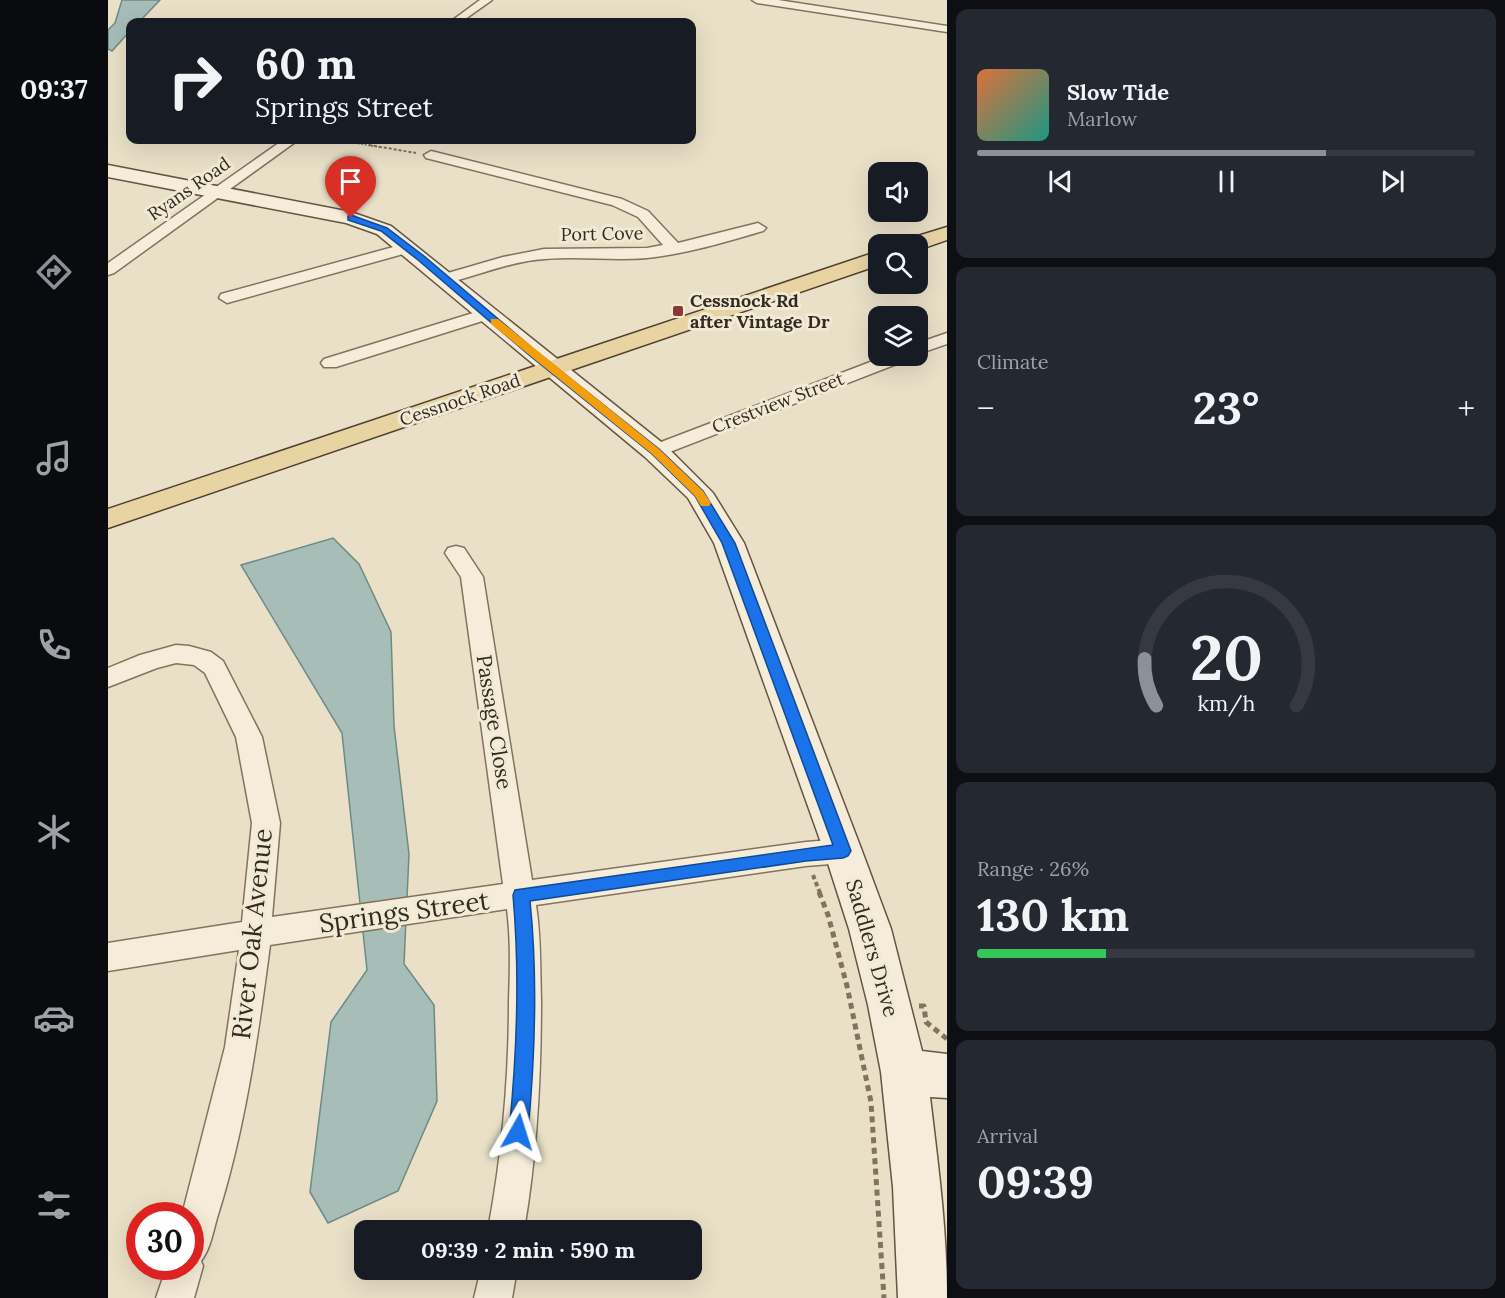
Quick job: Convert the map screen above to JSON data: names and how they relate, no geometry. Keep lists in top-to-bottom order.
{
  "streets": {
    "main road": ["Cessnock Road"],
    "street": [
      "Ryans Road",
      "Port Cove",
      "Crestview Street",
      "Passage Close",
      "Springs Street",
      "River Oak Avenue",
      "Saddlers Drive"
    ]
  },
  "crossings": [
    ["Ryans Road", "Saddlers Drive"],
    ["Port Cove", "Saddlers Drive"],
    ["Cessnock Road", "Saddlers Drive"],
    ["Crestview Street", "Saddlers Drive"],
    ["Passage Close", "Springs Street"],
    ["Springs Street", "River Oak Avenue"],
    ["Springs Street", "Saddlers Drive"]
  ],
  "places": {
    "transit": ["Cessnock Rd after Vintage Dr"]
  },
  "page": {
    "tabs": "09:37",
    "turn": ["60 m", "Springs Street"],
    "song": ["Slow Tide", "Marlow"],
    "tile": [
      "Climate",
      ["Range · 26%", "130 km"],
      ["Arrival", "09:39"]
    ],
    "heat": ["−", "23°", "+"],
    "limit": "30",
    "trip": "09:39 · 2 min · 590 m",
    "gauge": ["20", "km/h"]
  }
}
